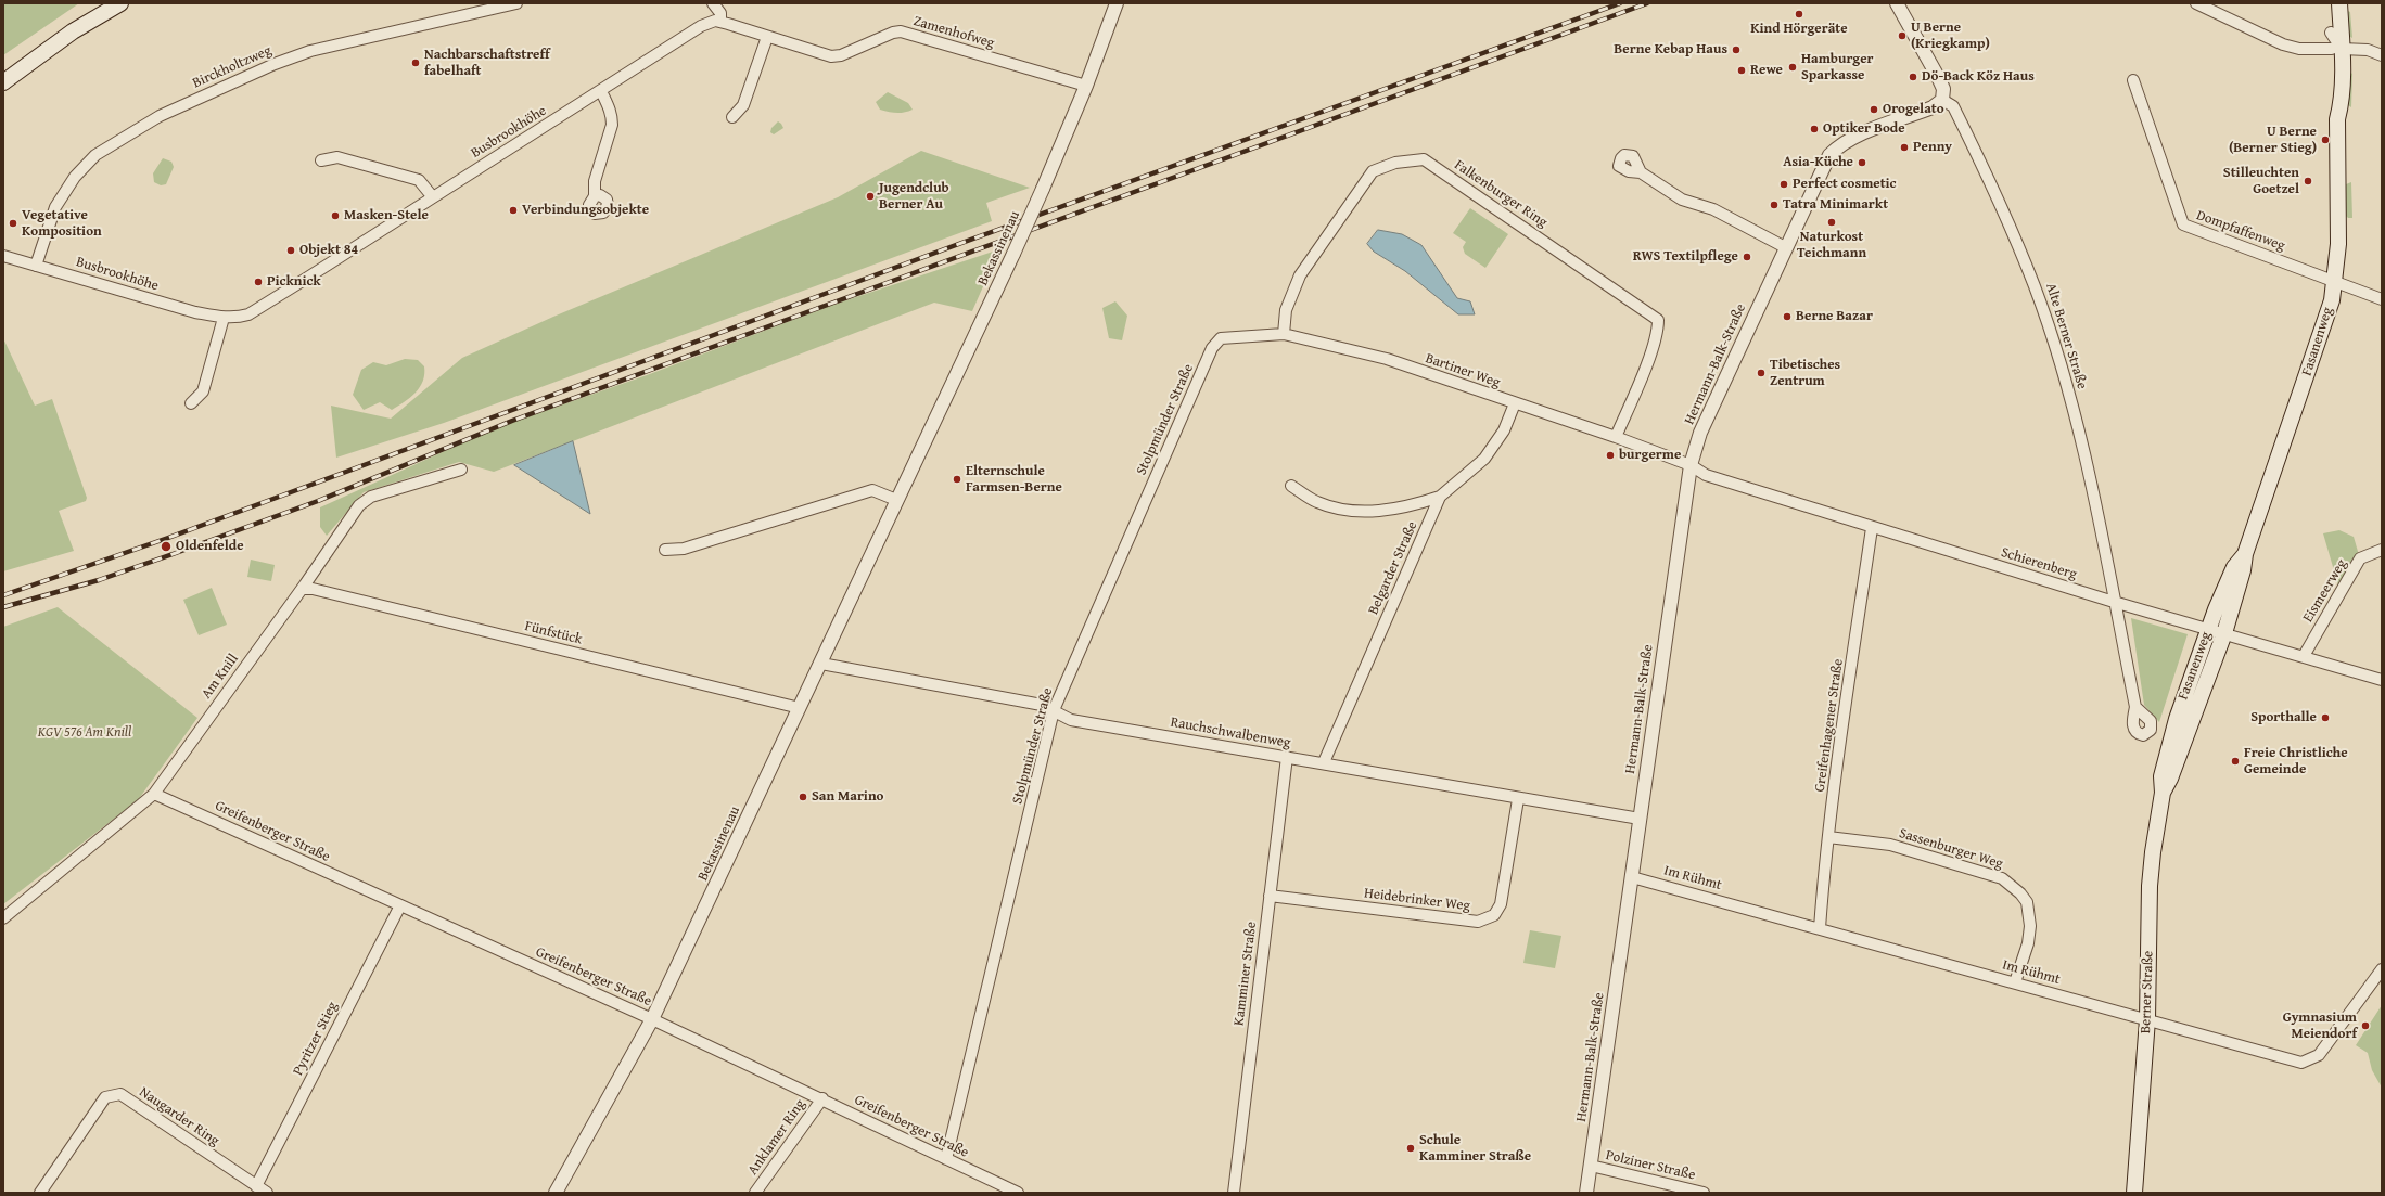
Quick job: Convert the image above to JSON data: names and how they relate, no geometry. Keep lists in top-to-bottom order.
{
  "streets": {
    "main road": ["Fasanenweg", "Berner Straße"],
    "street": [
      "Zamenhofweg",
      "Birckholtzweg",
      "Busbrookhöhe",
      "Falkenburger Ring",
      "Dompfaffenweg",
      "Bekassinenau",
      "Alte Berner Straße",
      "Hermann-Balk-Straße",
      "Bartiner Weg",
      "Stolpmünder Straße",
      "Schierenberg",
      "Belgarder Straße",
      "Eismeerweg",
      "Fünfstück",
      "Am Knill",
      "Greifenhagener Straße",
      "Rauchschwalbenweg",
      "Greifenberger Straße",
      "Sassenburger Weg",
      "Im Rühmt",
      "Heidebrinker Weg",
      "Kamminer Straße",
      "Pyritzer Stieg",
      "Naugarder Ring",
      "Anklamer Ring",
      "Polziner Straße"
    ]
  },
  "crossings": [
    ["Zamenhofweg", "Busbrookhöhe"],
    ["Zamenhofweg", "Bekassinenau"],
    ["Birckholtzweg", "Busbrookhöhe"],
    ["Falkenburger Ring", "Bartiner Weg"],
    ["Dompfaffenweg", "Fasanenweg"],
    ["Bekassinenau", "Fünfstück"],
    ["Bekassinenau", "Rauchschwalbenweg"],
    ["Bekassinenau", "Greifenberger Straße"],
    ["Alte Berner Straße", "Hermann-Balk-Straße"],
    ["Alte Berner Straße", "Schierenberg"],
    ["Fasanenweg", "Schierenberg"],
    ["Fasanenweg", "Berner Straße"],
    ["Hermann-Balk-Straße", "Bartiner Weg"],
    ["Hermann-Balk-Straße", "Schierenberg"],
    ["Hermann-Balk-Straße", "Rauchschwalbenweg"],
    ["Hermann-Balk-Straße", "Im Rühmt"],
    ["Hermann-Balk-Straße", "Polziner Straße"],
    ["Bartiner Weg", "Stolpmünder Straße"],
    ["Bartiner Weg", "Schierenberg"],
    ["Bartiner Weg", "Belgarder Straße"],
    ["Stolpmünder Straße", "Rauchschwalbenweg"],
    ["Stolpmünder Straße", "Greifenberger Straße"],
    ["Schierenberg", "Eismeerweg"],
    ["Schierenberg", "Greifenhagener Straße"],
    ["Belgarder Straße", "Rauchschwalbenweg"],
    ["Fünfstück", "Am Knill"],
    ["Am Knill", "Greifenberger Straße"],
    ["Greifenhagener Straße", "Sassenburger Weg"],
    ["Greifenhagener Straße", "Im Rühmt"],
    ["Rauchschwalbenweg", "Heidebrinker Weg"],
    ["Rauchschwalbenweg", "Kamminer Straße"],
    ["Greifenberger Straße", "Pyritzer Stieg"],
    ["Greifenberger Straße", "Anklamer Ring"],
    ["Sassenburger Weg", "Im Rühmt"],
    ["Im Rühmt", "Berner Straße"],
    ["Heidebrinker Weg", "Kamminer Straße"],
    ["Pyritzer Stieg", "Naugarder Ring"]
  ],
  "parks": ["KGV 576 Am Knill"],
  "places": [
    "Kind Hörgeräte",
    "U Berne (Kriegkamp)",
    "Berne Kebap Haus",
    "Nachbarschaftstreff fabelhaft",
    "Hamburger Sparkasse",
    "Rewe",
    "Dö-Back Köz Haus",
    "Orogelato",
    "Optiker Bode",
    "U Berne (Berner Stieg)",
    "Penny",
    "Asia-Küche",
    "Stilleuchten Goetzel",
    "Perfect cosmetic",
    "Jugendclub Berner Au",
    "Tatra Minimarkt",
    "Verbindungsobjekte",
    "Masken-Stele",
    "Naturkost Teichmann",
    "Vegetative Komposition",
    "Objekt 84",
    "RWS Textilpflege",
    "Picknick",
    "Berne Bazar",
    "Tibetisches Zentrum",
    "burgerme",
    "Elternschule Farmsen-Berne",
    "Oldenfelde",
    "Sporthalle",
    "Freie Christliche Gemeinde",
    "San Marino",
    "Gymnasium Meiendorf",
    "Schule Kamminer Straße"
  ]
}
